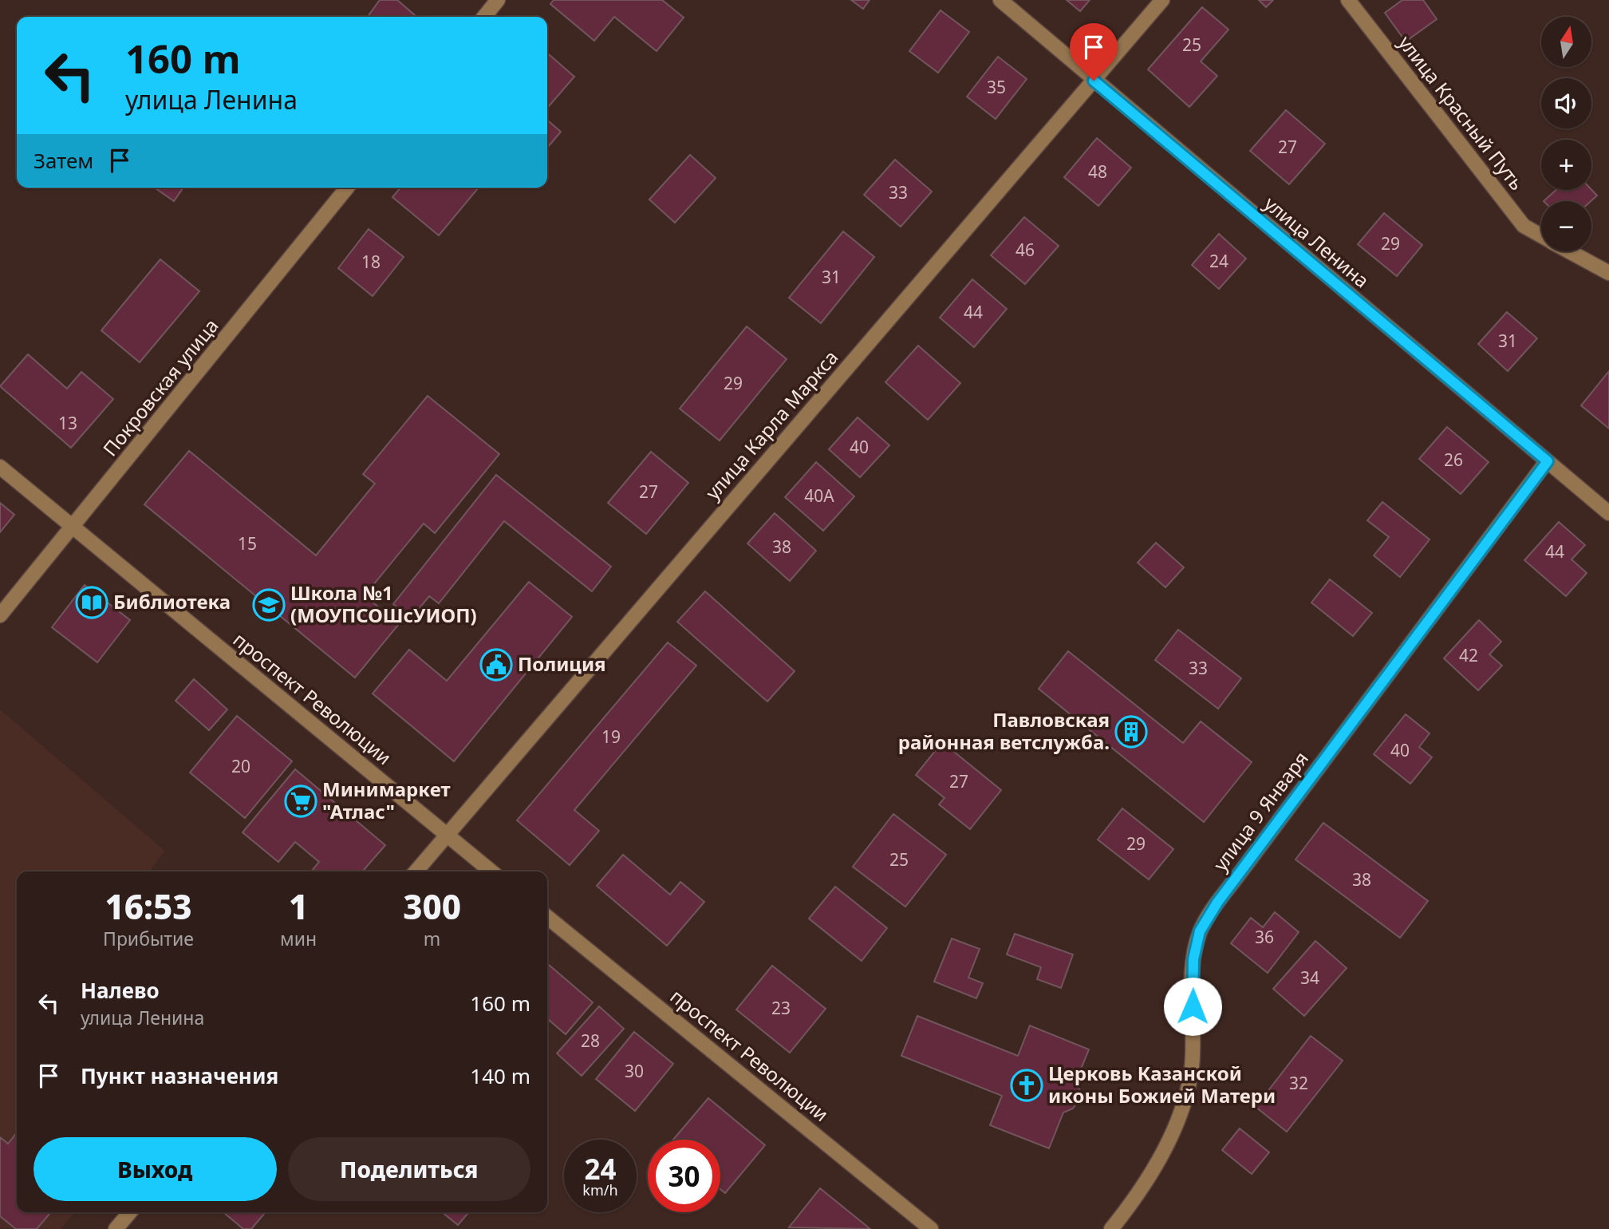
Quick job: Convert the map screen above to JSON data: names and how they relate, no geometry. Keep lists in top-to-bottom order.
{
  "streets": {
    "street": [
      "улица Красный Путь",
      "улица Ленина",
      "Покровская улица",
      "улица Карла Маркса",
      "проспект Революции",
      "улица 9 Января"
    ]
  },
  "crossings": [
    ["улица Ленина", "улица Карла Маркса"],
    ["улица Ленина", "улица 9 Января"],
    ["Покровская улица", "проспект Революции"],
    ["улица Карла Маркса", "проспект Революции"]
  ],
  "places": {
    "library": ["Библиотека"],
    "school or university": ["Школа №1 (МОУПСОШсУИОП)"],
    "public building": ["Полиция"],
    "building": ["Павловская районная ветслужба."],
    "supermarket": ["Минимаркет \"Атлас\""],
    "church": ["Церковь Казанской иконы Божией Матери"]
  },
  "house_numbers": [
    "25",
    "35",
    "27",
    "48",
    "33",
    "29",
    "46",
    "24",
    "18",
    "31",
    "44",
    "31",
    "29",
    "13",
    "40",
    "26",
    "27",
    "40А",
    "15",
    "38",
    "44",
    "42",
    "33",
    "19",
    "40",
    "20",
    "27",
    "29",
    "25",
    "38",
    "36",
    "34",
    "23",
    "28",
    "30",
    "32"
  ],
  "north": "top",
  "page": {
    "map_buttons": ["+", "−"],
    "turn": ["160 m", "улица Ленина"],
    "then": "Затем",
    "eta": [
      "16:53",
      "Прибытие",
      "1",
      "мин",
      "300",
      "m"
    ],
    "list": [
      {
        "name": "Налево",
        "note": "улица Ленина",
        "value": "160 m"
      },
      {
        "name": "Пункт назначения",
        "value": "140 m"
      }
    ],
    "buttons": ["Выход", "Поделиться"],
    "speed": "24 km/h",
    "limit": "30"
  }
}
